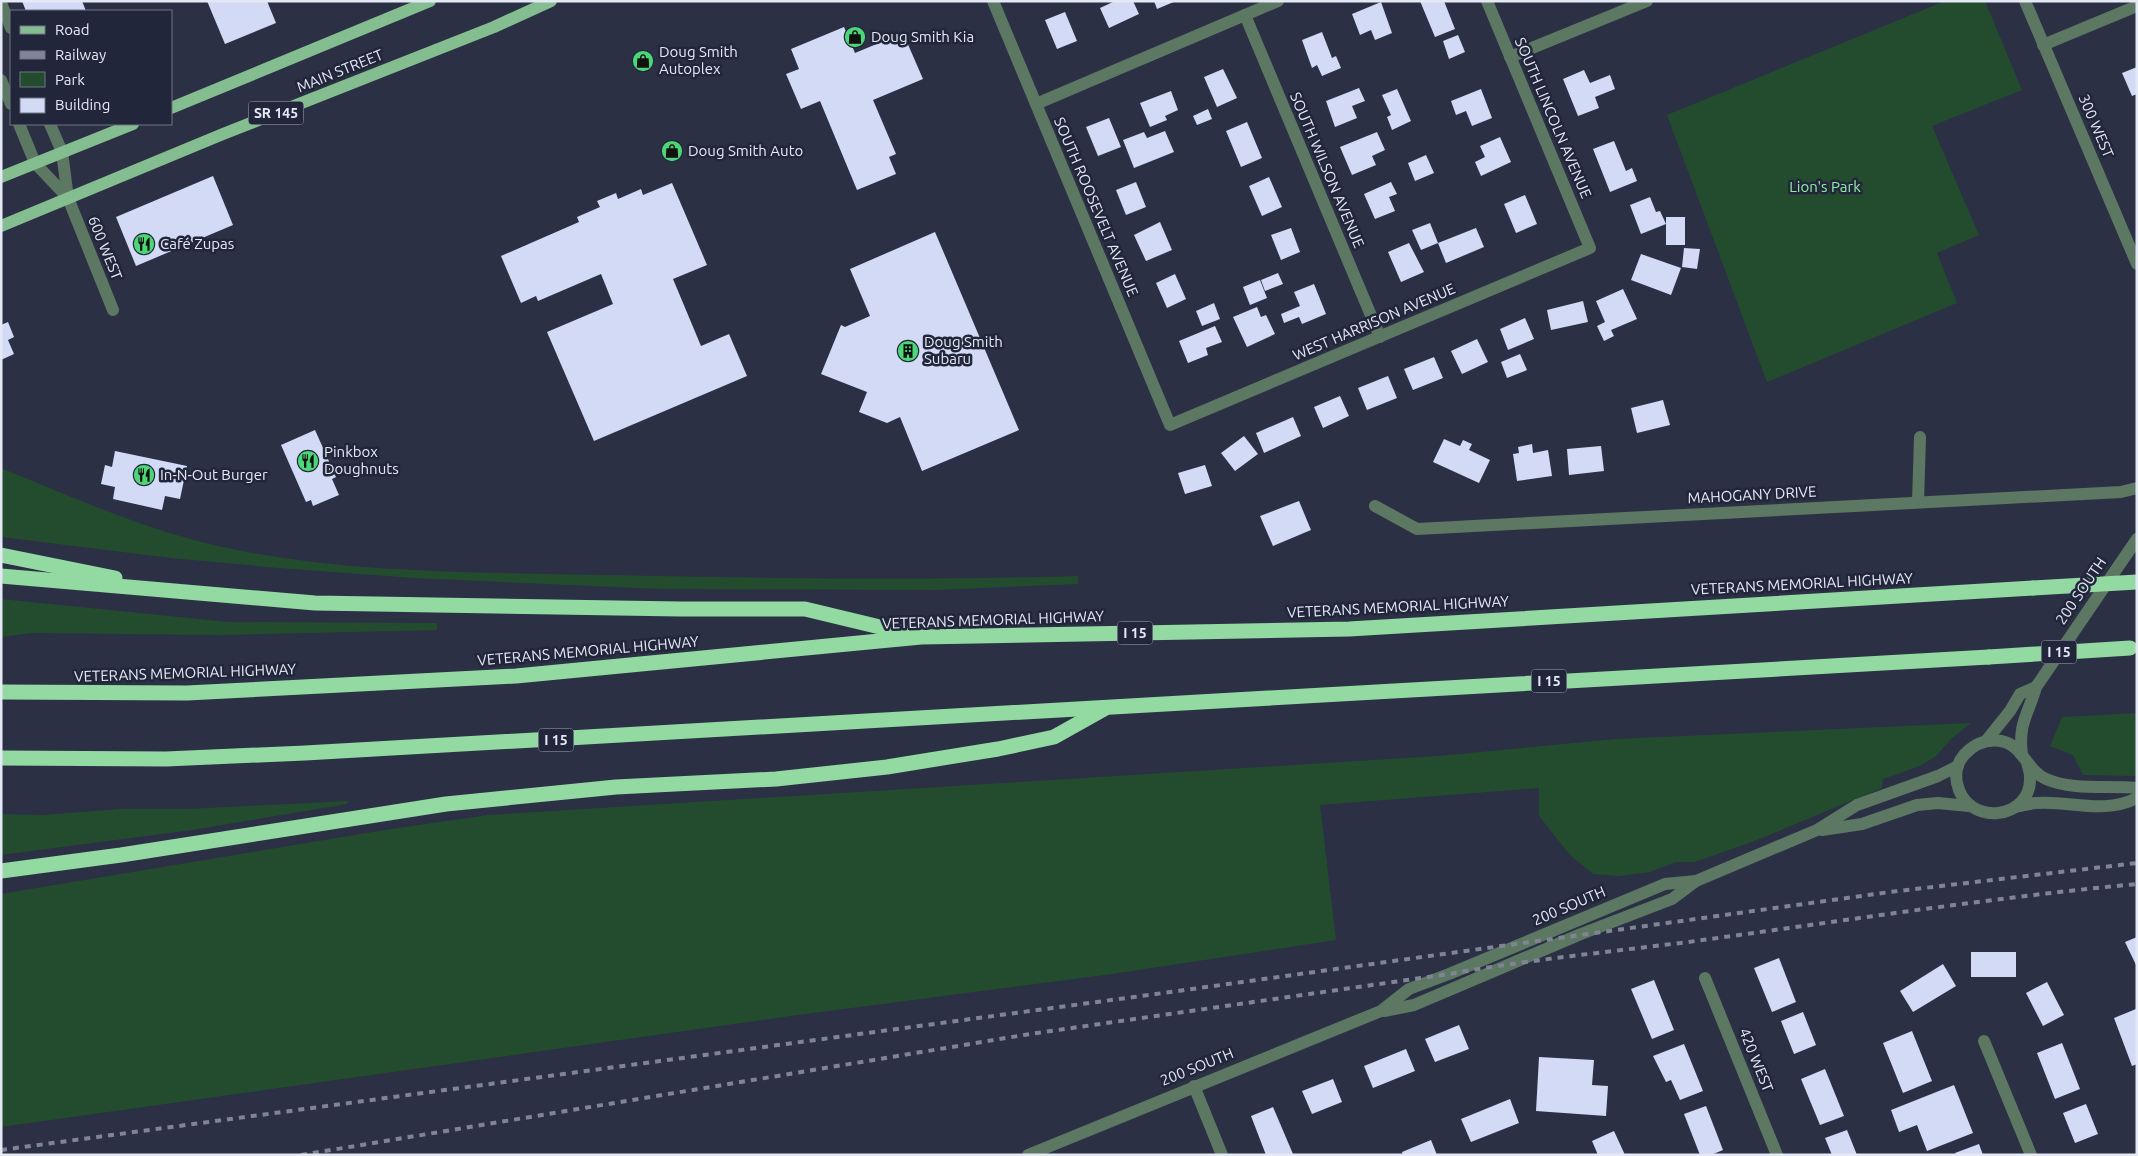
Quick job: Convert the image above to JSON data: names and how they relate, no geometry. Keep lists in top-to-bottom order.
{
  "streets": {
    "highway": ["VETERANS MEMORIAL HIGHWAY", "I 15"],
    "main road": ["MAIN STREET", "SR 145"],
    "street": [
      "SOUTH LINCOLN AVENUE",
      "300 WEST",
      "SOUTH WILSON AVENUE",
      "SOUTH ROOSEVELT AVENUE",
      "600 WEST",
      "WEST HARRISON AVENUE",
      "MAHOGANY DRIVE",
      "200 SOUTH",
      "420 WEST"
    ]
  },
  "crossings": [
    ["MAIN STREET", "600 WEST"],
    ["SOUTH LINCOLN AVENUE", "WEST HARRISON AVENUE"],
    ["SOUTH WILSON AVENUE", "WEST HARRISON AVENUE"],
    ["SOUTH ROOSEVELT AVENUE", "WEST HARRISON AVENUE"]
  ],
  "parks": ["Lion's Park"],
  "places": {
    "shop": ["Doug Smith Kia", "Doug Smith Autoplex", "Doug Smith Auto"],
    "restaurant": ["Café Zupas", "Pinkbox Doughnuts", "In-N-Out Burger"],
    "building": ["Doug Smith Subaru"]
  },
  "legend": [
    "Road",
    "Railway",
    "Park",
    "Building"
  ]
}
